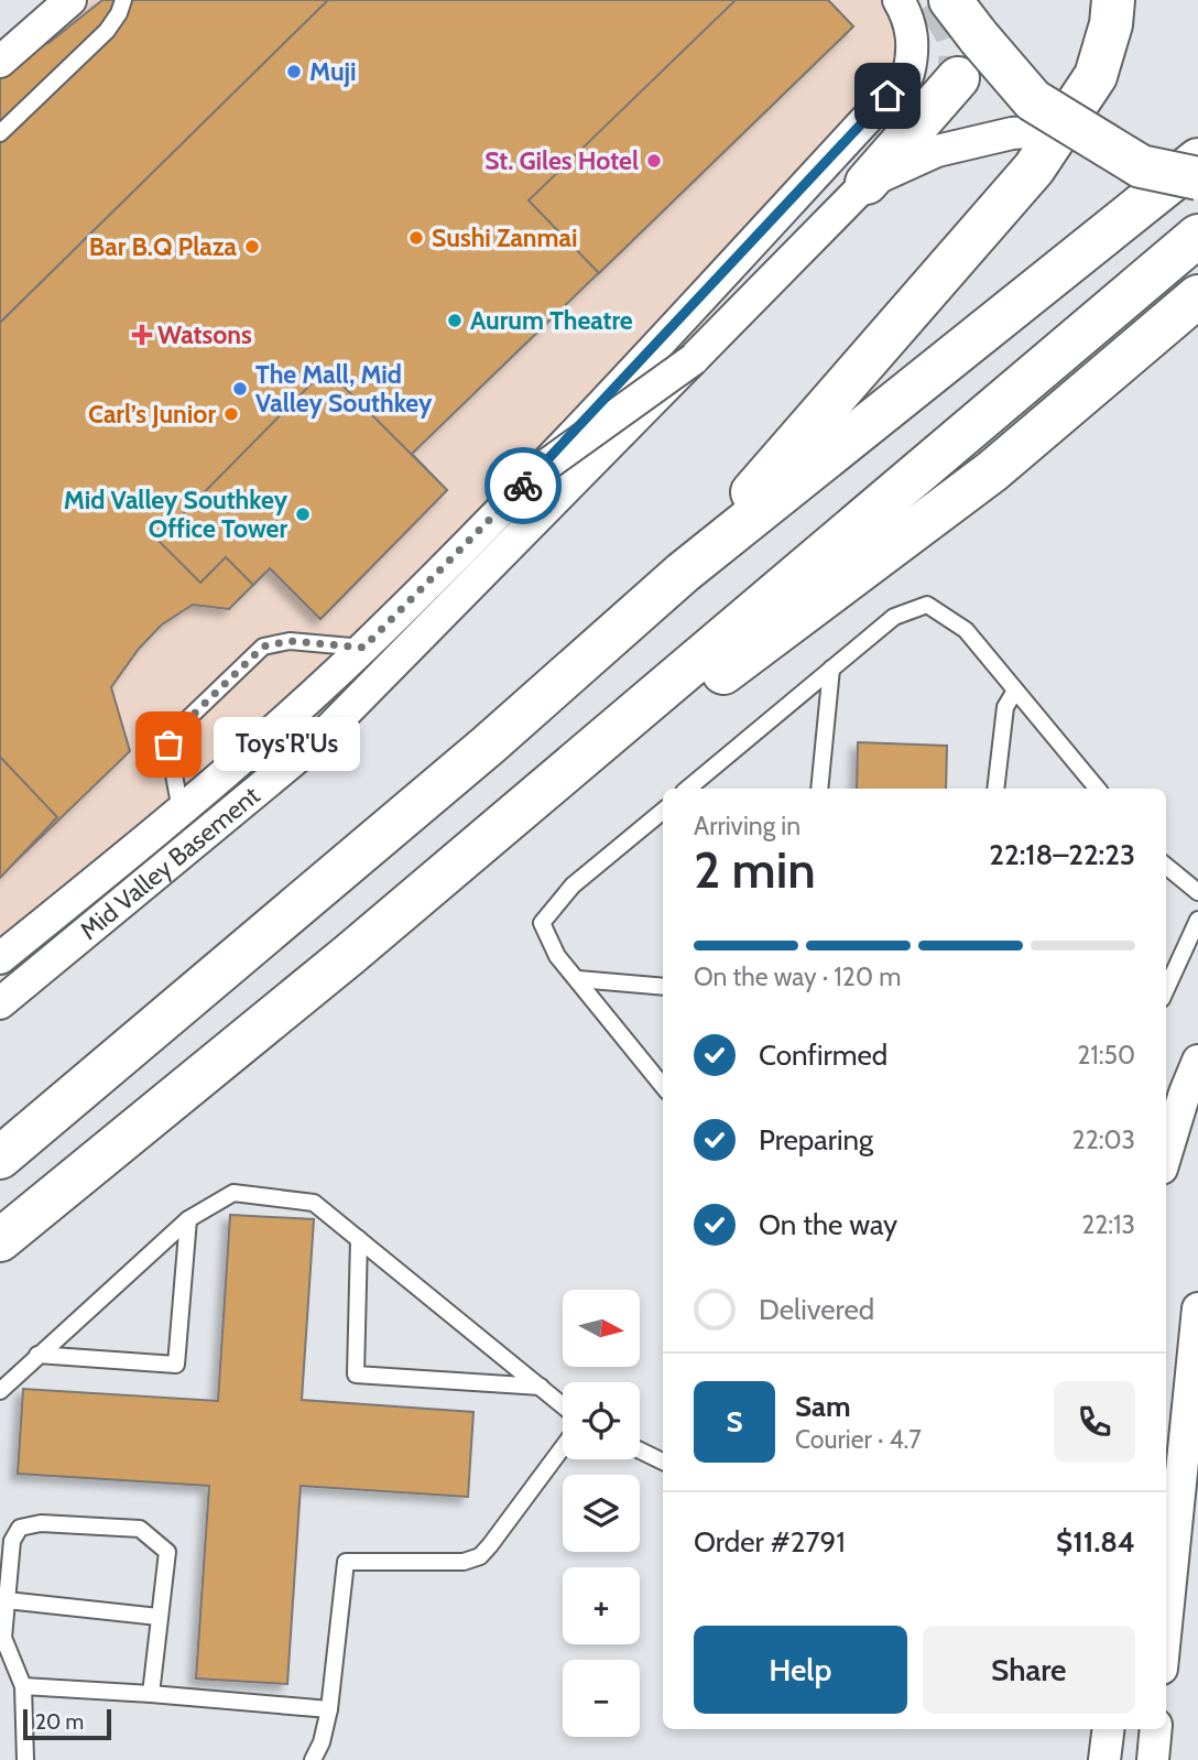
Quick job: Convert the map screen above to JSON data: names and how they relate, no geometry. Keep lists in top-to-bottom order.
{
  "streets": {
    "street": ["Mid Valley Basement"]
  },
  "places": {
    "other": [
      "Muji",
      "St. Giles Hotel",
      "Sushi Zanmai",
      "Bar B.Q Plaza",
      "Aurum Theatre",
      "The Mall, Mid Valley Southkey",
      "Carl’s Junior",
      "Mid Valley Southkey Office Tower",
      "Toys'R'Us"
    ],
    "health": ["Watsons"]
  },
  "scale_bar": "20 m",
  "north": "right",
  "page": {
    "bubble": "Toys'R'Us",
    "heading": ["2 min", "Arriving in", "22:18–22:23"],
    "panel": [
      "Sam",
      "Courier · 4.7",
      "Order #2791",
      "$11.84"
    ],
    "bar": "On the way · 120 m",
    "list": [
      ["Confirmed", "21:50"],
      ["Preparing", "22:03"],
      ["On the way", "22:13"],
      "Delivered"
    ],
    "map_buttons": ["+", "−"],
    "round": "S",
    "buttons": ["Help", "Share"],
    "scale": "20 m"
  }
}
